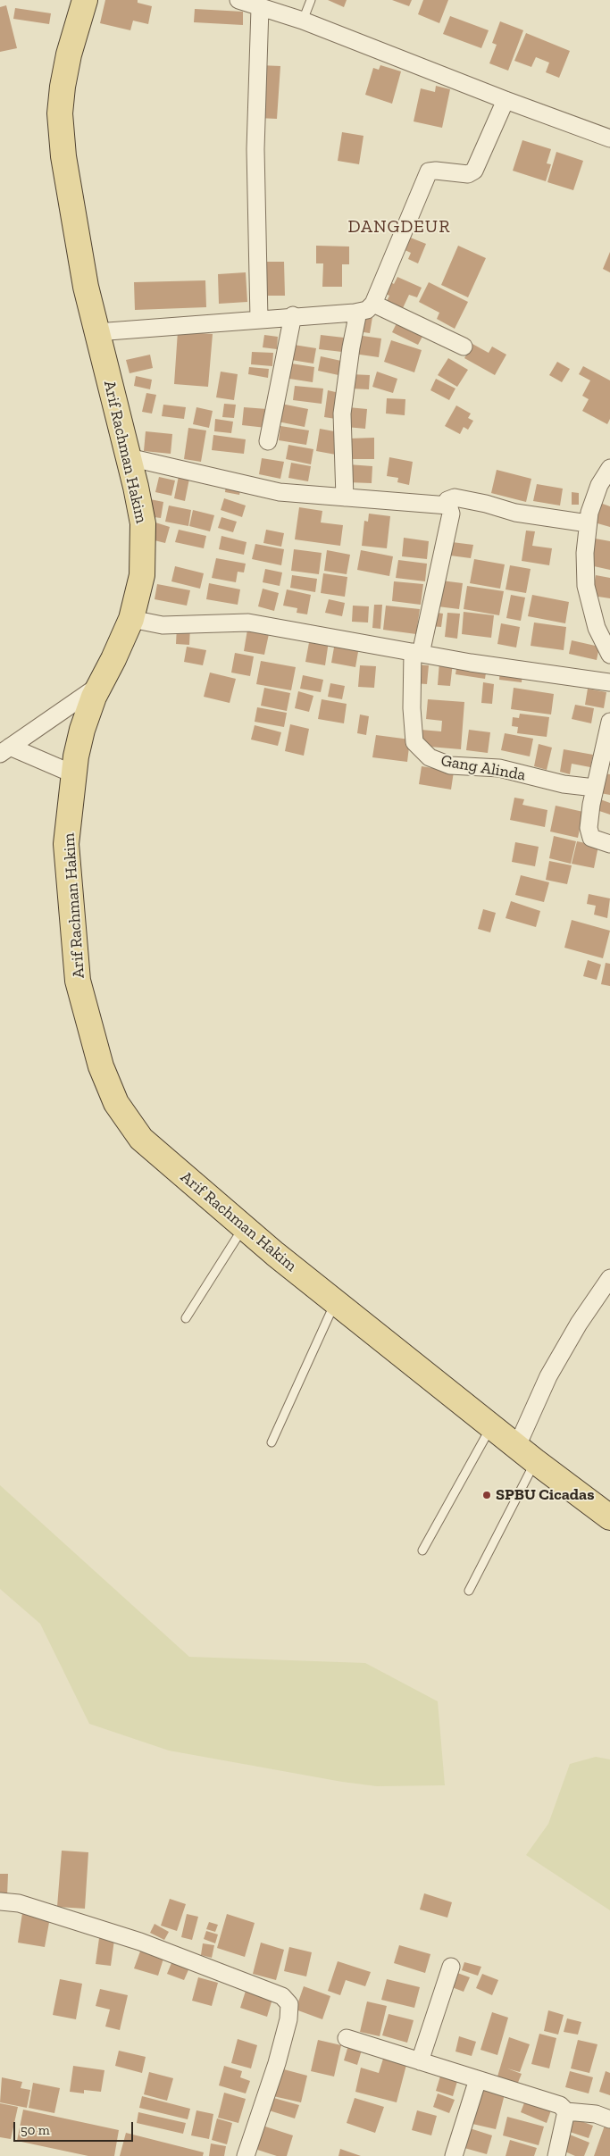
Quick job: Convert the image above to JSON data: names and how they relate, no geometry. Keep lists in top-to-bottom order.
{
  "streets": {
    "main road": ["Arif Rachman Hakim"],
    "street": ["Gang Alinda"]
  },
  "districts": ["DANGDEUR"],
  "places": ["SPBU Cicadas"],
  "scale_bar": "50 m"
}
